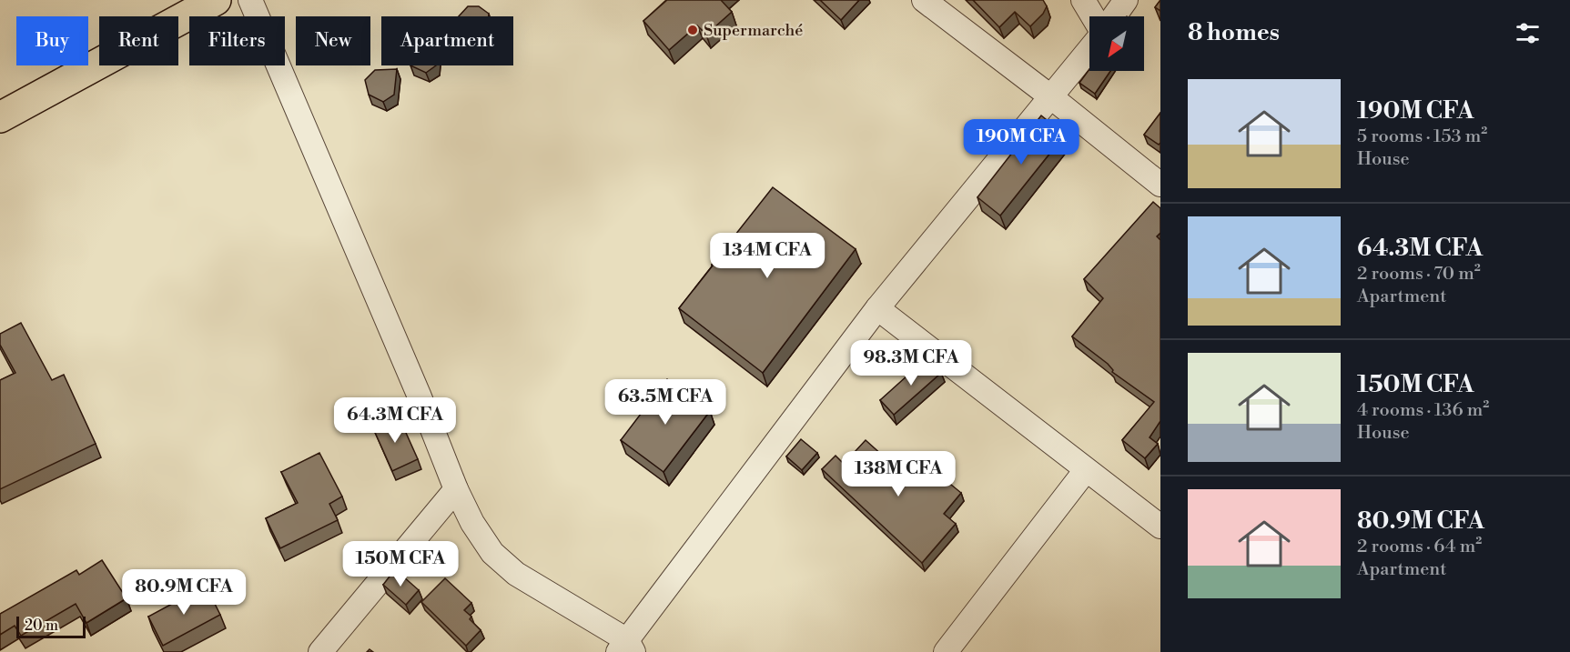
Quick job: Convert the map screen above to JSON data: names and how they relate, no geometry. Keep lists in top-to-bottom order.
{
  "places": ["Supermarché"],
  "scale_bar": "20 m",
  "north": "bottom left",
  "page": {
    "heading": "8 homes",
    "chip": [
      "Buy",
      "Rent",
      "Filters",
      "New",
      "Apartment"
    ],
    "list": [
      {
        "name": "190M CFA",
        "note": "5 rooms · 153 m² · House"
      },
      {
        "name": "64.3M CFA",
        "note": "2 rooms · 70 m² · Apartment"
      },
      {
        "name": "150M CFA",
        "note": "4 rooms · 136 m² · House"
      },
      {
        "name": "80.9M CFA",
        "note": "2 rooms · 64 m² · Apartment"
      }
    ],
    "price": [
      "190M CFA",
      "134M CFA",
      "98.3M CFA",
      "63.5M CFA",
      "64.3M CFA",
      "138M CFA",
      "150M CFA",
      "80.9M CFA"
    ],
    "scale": "20 m"
  }
}
